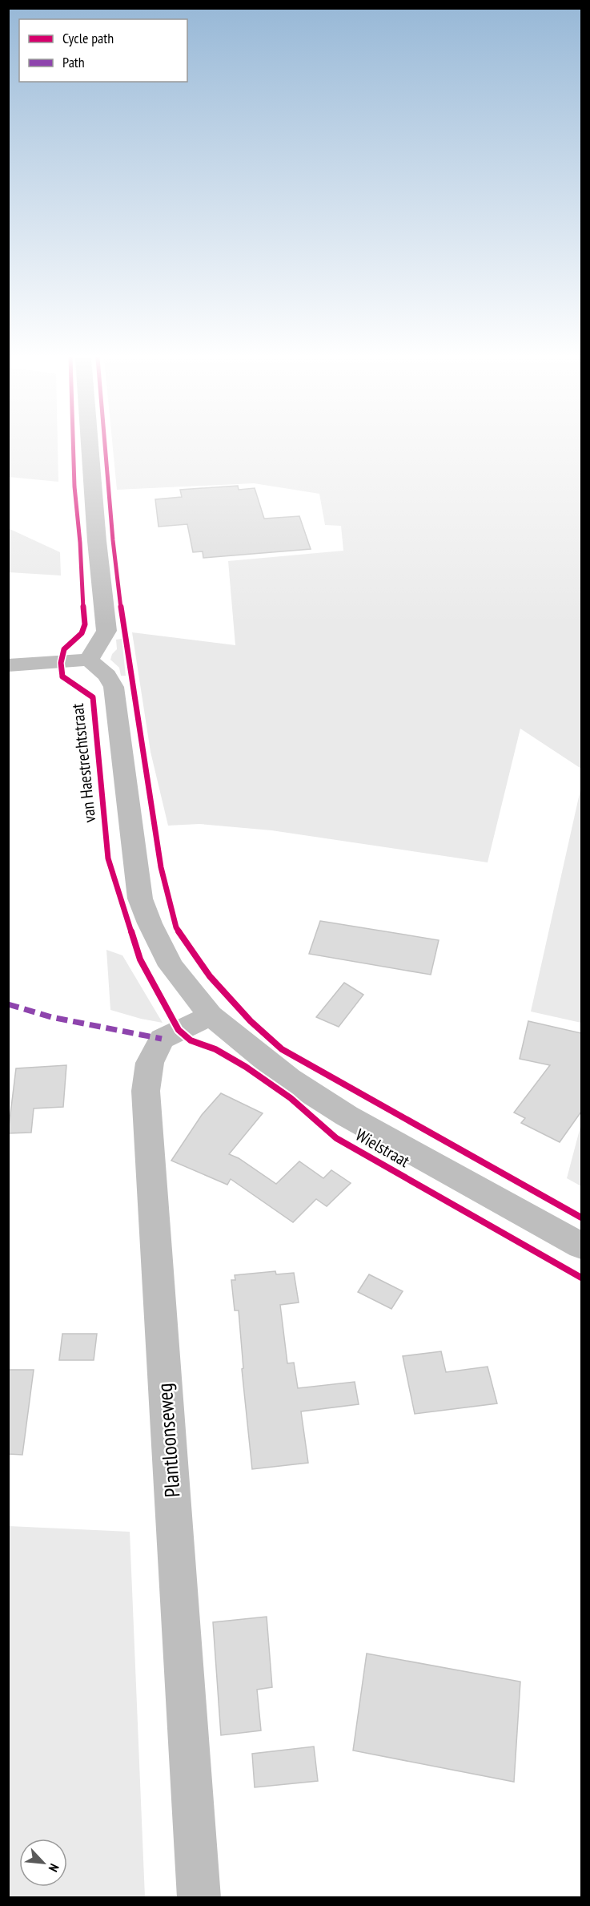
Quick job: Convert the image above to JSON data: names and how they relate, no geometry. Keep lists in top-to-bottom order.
{
  "streets": {
    "street": ["Wielstraat", "Plantloonseweg"],
    "cycle path": ["van Haestrechtstraat"]
  },
  "crossings": [
    ["Wielstraat", "Plantloonseweg"]
  ],
  "legend": ["Cycle path", "Path"],
  "north": "bottom right"
}
